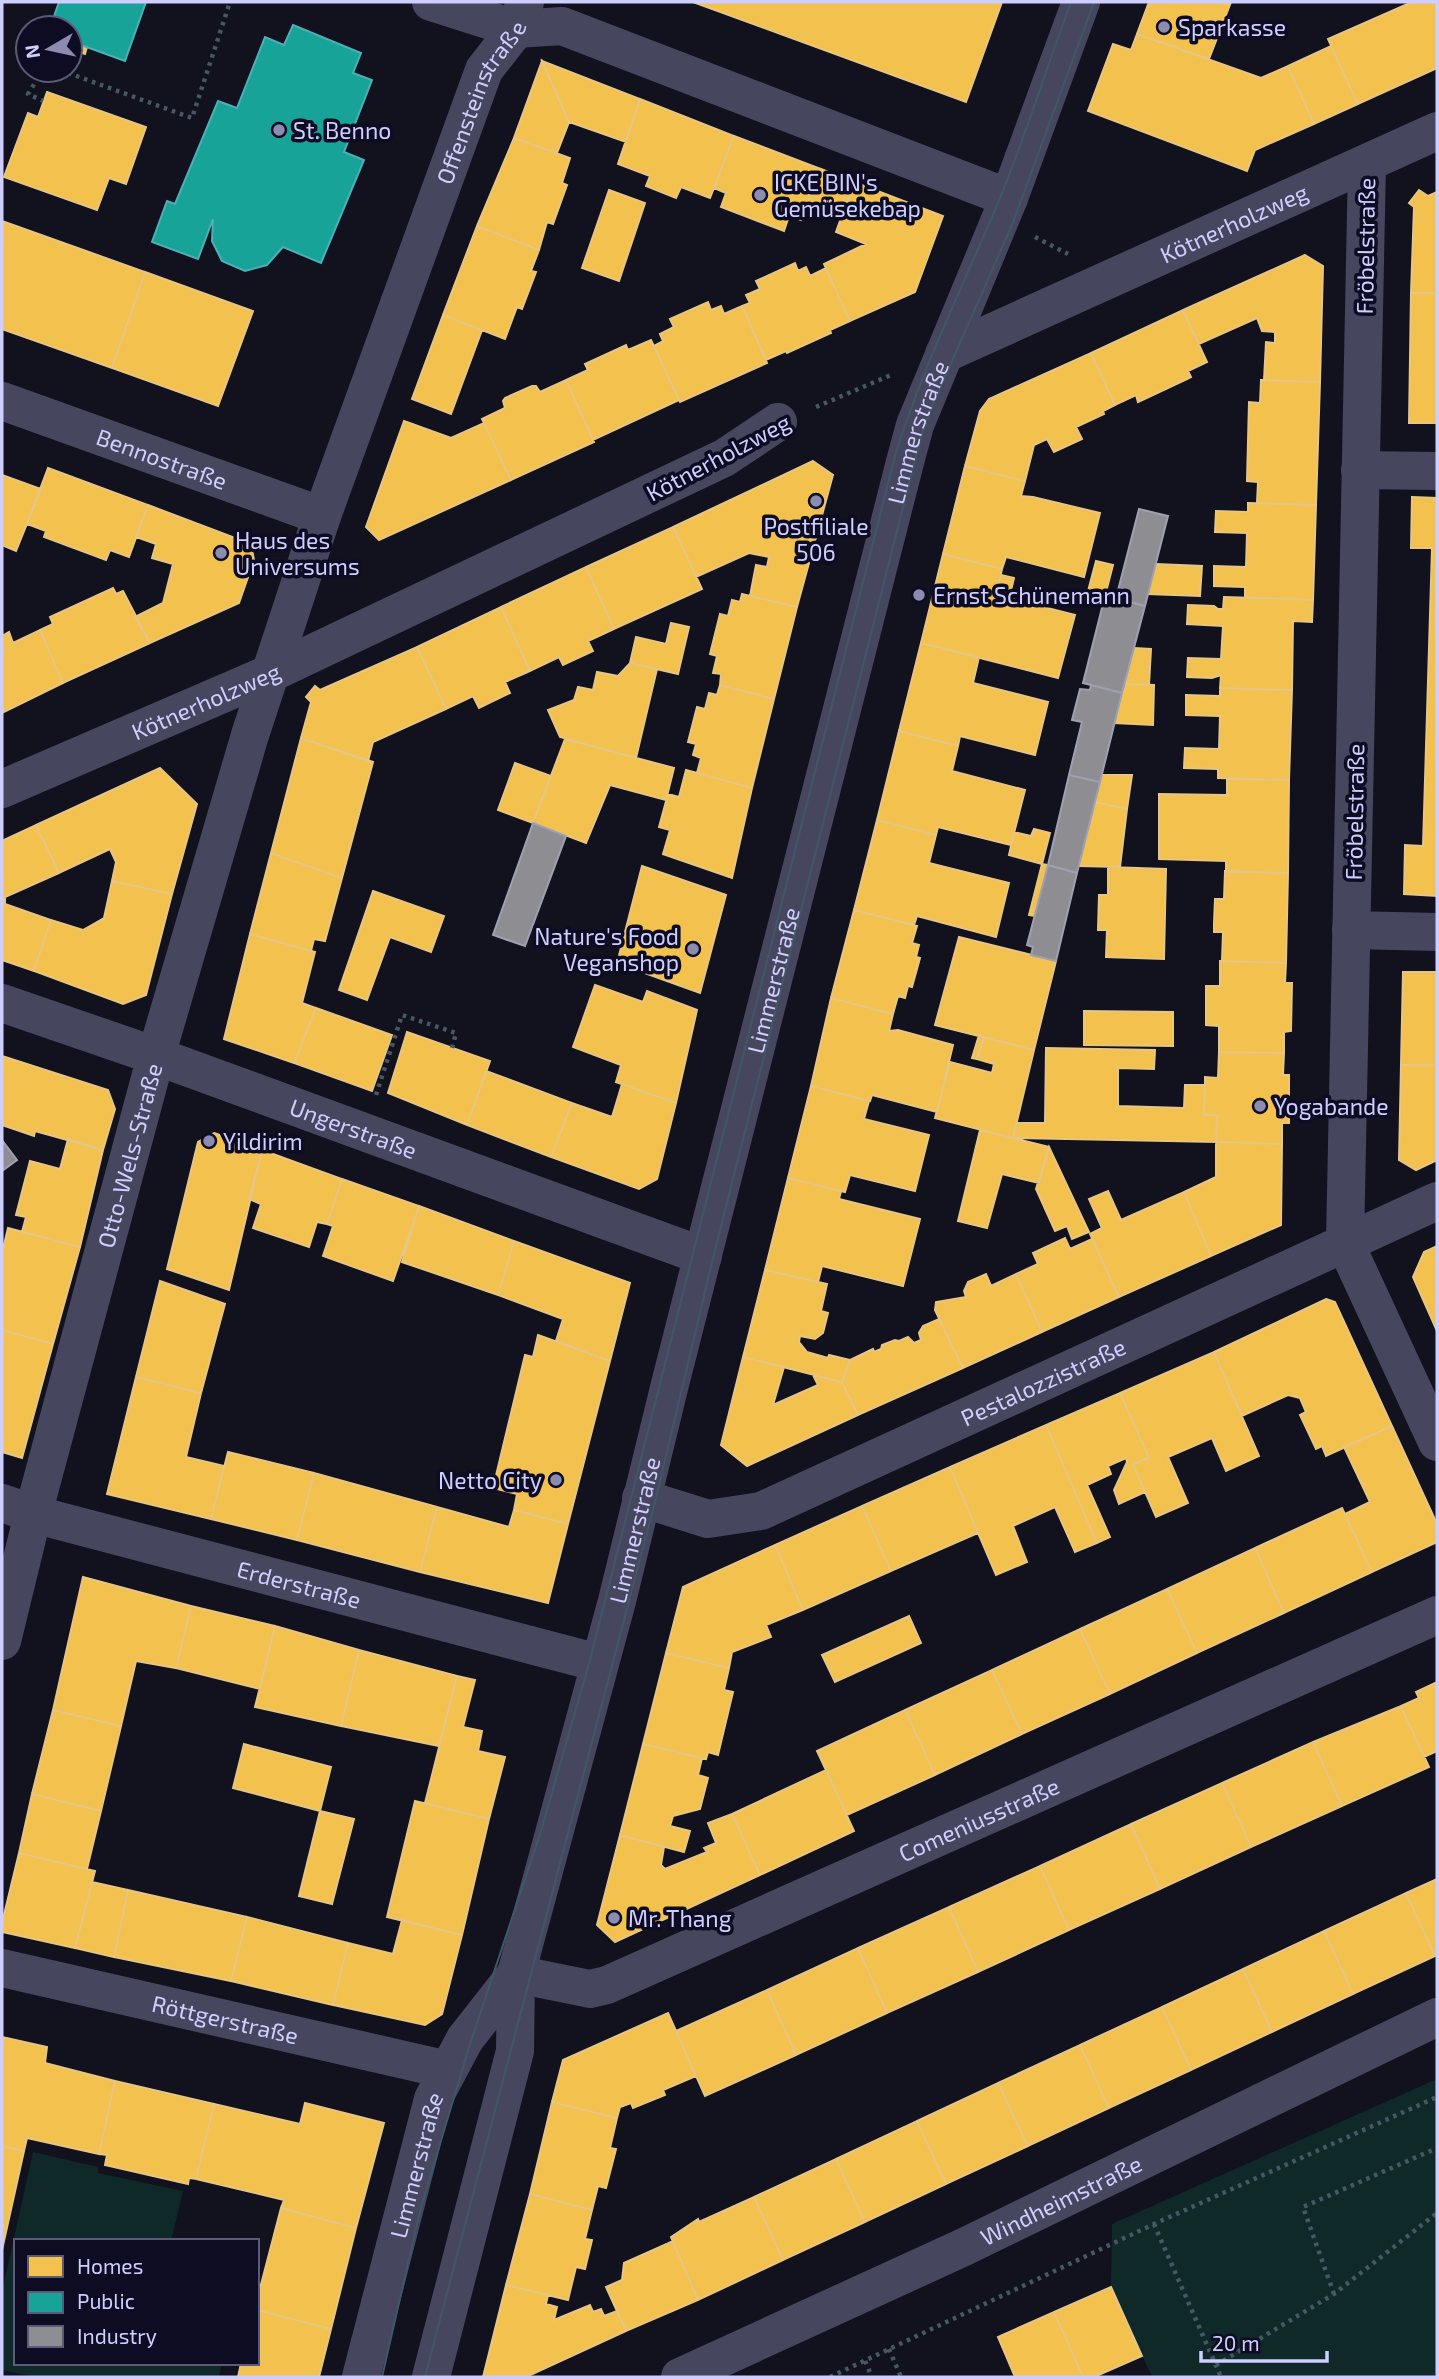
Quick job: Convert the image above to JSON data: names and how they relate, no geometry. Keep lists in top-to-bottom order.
{
  "streets": {
    "street": [
      "Offensteinstraße",
      "Kötnerholzweg",
      "Fröbelstraße",
      "Limmerstraße",
      "Bennostraße",
      "Ungerstraße",
      "Otto-Wels-Straße",
      "Pestalozzistraße",
      "Erderstraße",
      "Comeniusstraße",
      "Röttgerstraße",
      "Windheimstraße"
    ]
  },
  "crossings": [
    ["Offensteinstraße", "Kötnerholzweg"],
    ["Offensteinstraße", "Limmerstraße"],
    ["Offensteinstraße", "Bennostraße"],
    ["Offensteinstraße", "Otto-Wels-Straße"],
    ["Kötnerholzweg", "Fröbelstraße"],
    ["Kötnerholzweg", "Limmerstraße"],
    ["Kötnerholzweg", "Otto-Wels-Straße"],
    ["Fröbelstraße", "Pestalozzistraße"],
    ["Limmerstraße", "Ungerstraße"],
    ["Limmerstraße", "Pestalozzistraße"],
    ["Limmerstraße", "Erderstraße"],
    ["Limmerstraße", "Comeniusstraße"],
    ["Limmerstraße", "Röttgerstraße"],
    ["Ungerstraße", "Otto-Wels-Straße"],
    ["Otto-Wels-Straße", "Erderstraße"]
  ],
  "places": [
    "Sparkasse",
    "St. Benno",
    "ICKE BIN's Gemüsekebap",
    "Postfiliale 506",
    "Haus des Universums",
    "Ernst Schünemann",
    "Nature's Food Veganshop",
    "Yogabande",
    "Yildirim",
    "Netto City",
    "Mr. Thang"
  ],
  "legend": ["Homes", "Public", "Industry"],
  "scale_bar": "20 m",
  "north": "left"
}
